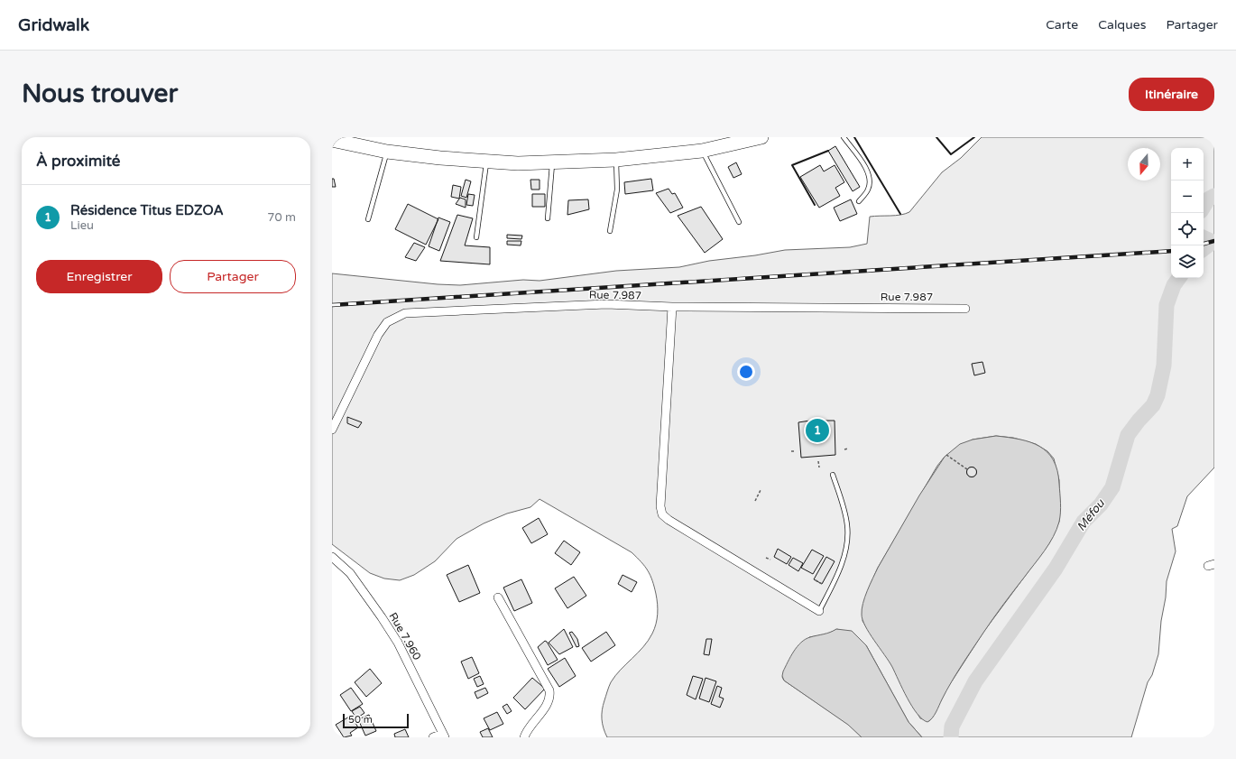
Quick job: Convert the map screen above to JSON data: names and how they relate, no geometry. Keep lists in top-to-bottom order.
{
  "streets": {
    "street": ["Rue 7.987", "Rue 7.960"]
  },
  "water": ["Méfou"],
  "scale_bar": "50 m",
  "north": "bottom",
  "page": {
    "header": "Gridwalk",
    "nav": ["Carte", "Calques", "Partager"],
    "buttons": [
      "Itinéraire",
      ["Enregistrer", "Partager"]
    ],
    "title": "Nous trouver",
    "heading": "À proximité",
    "map_buttons": ["+", "−"],
    "list": [
      {
        "mark": "1",
        "name": "Résidence Titus EDZOA",
        "note": "Lieu",
        "value": "70 m"
      }
    ],
    "pins": "1",
    "scale": "50 m"
  }
}
